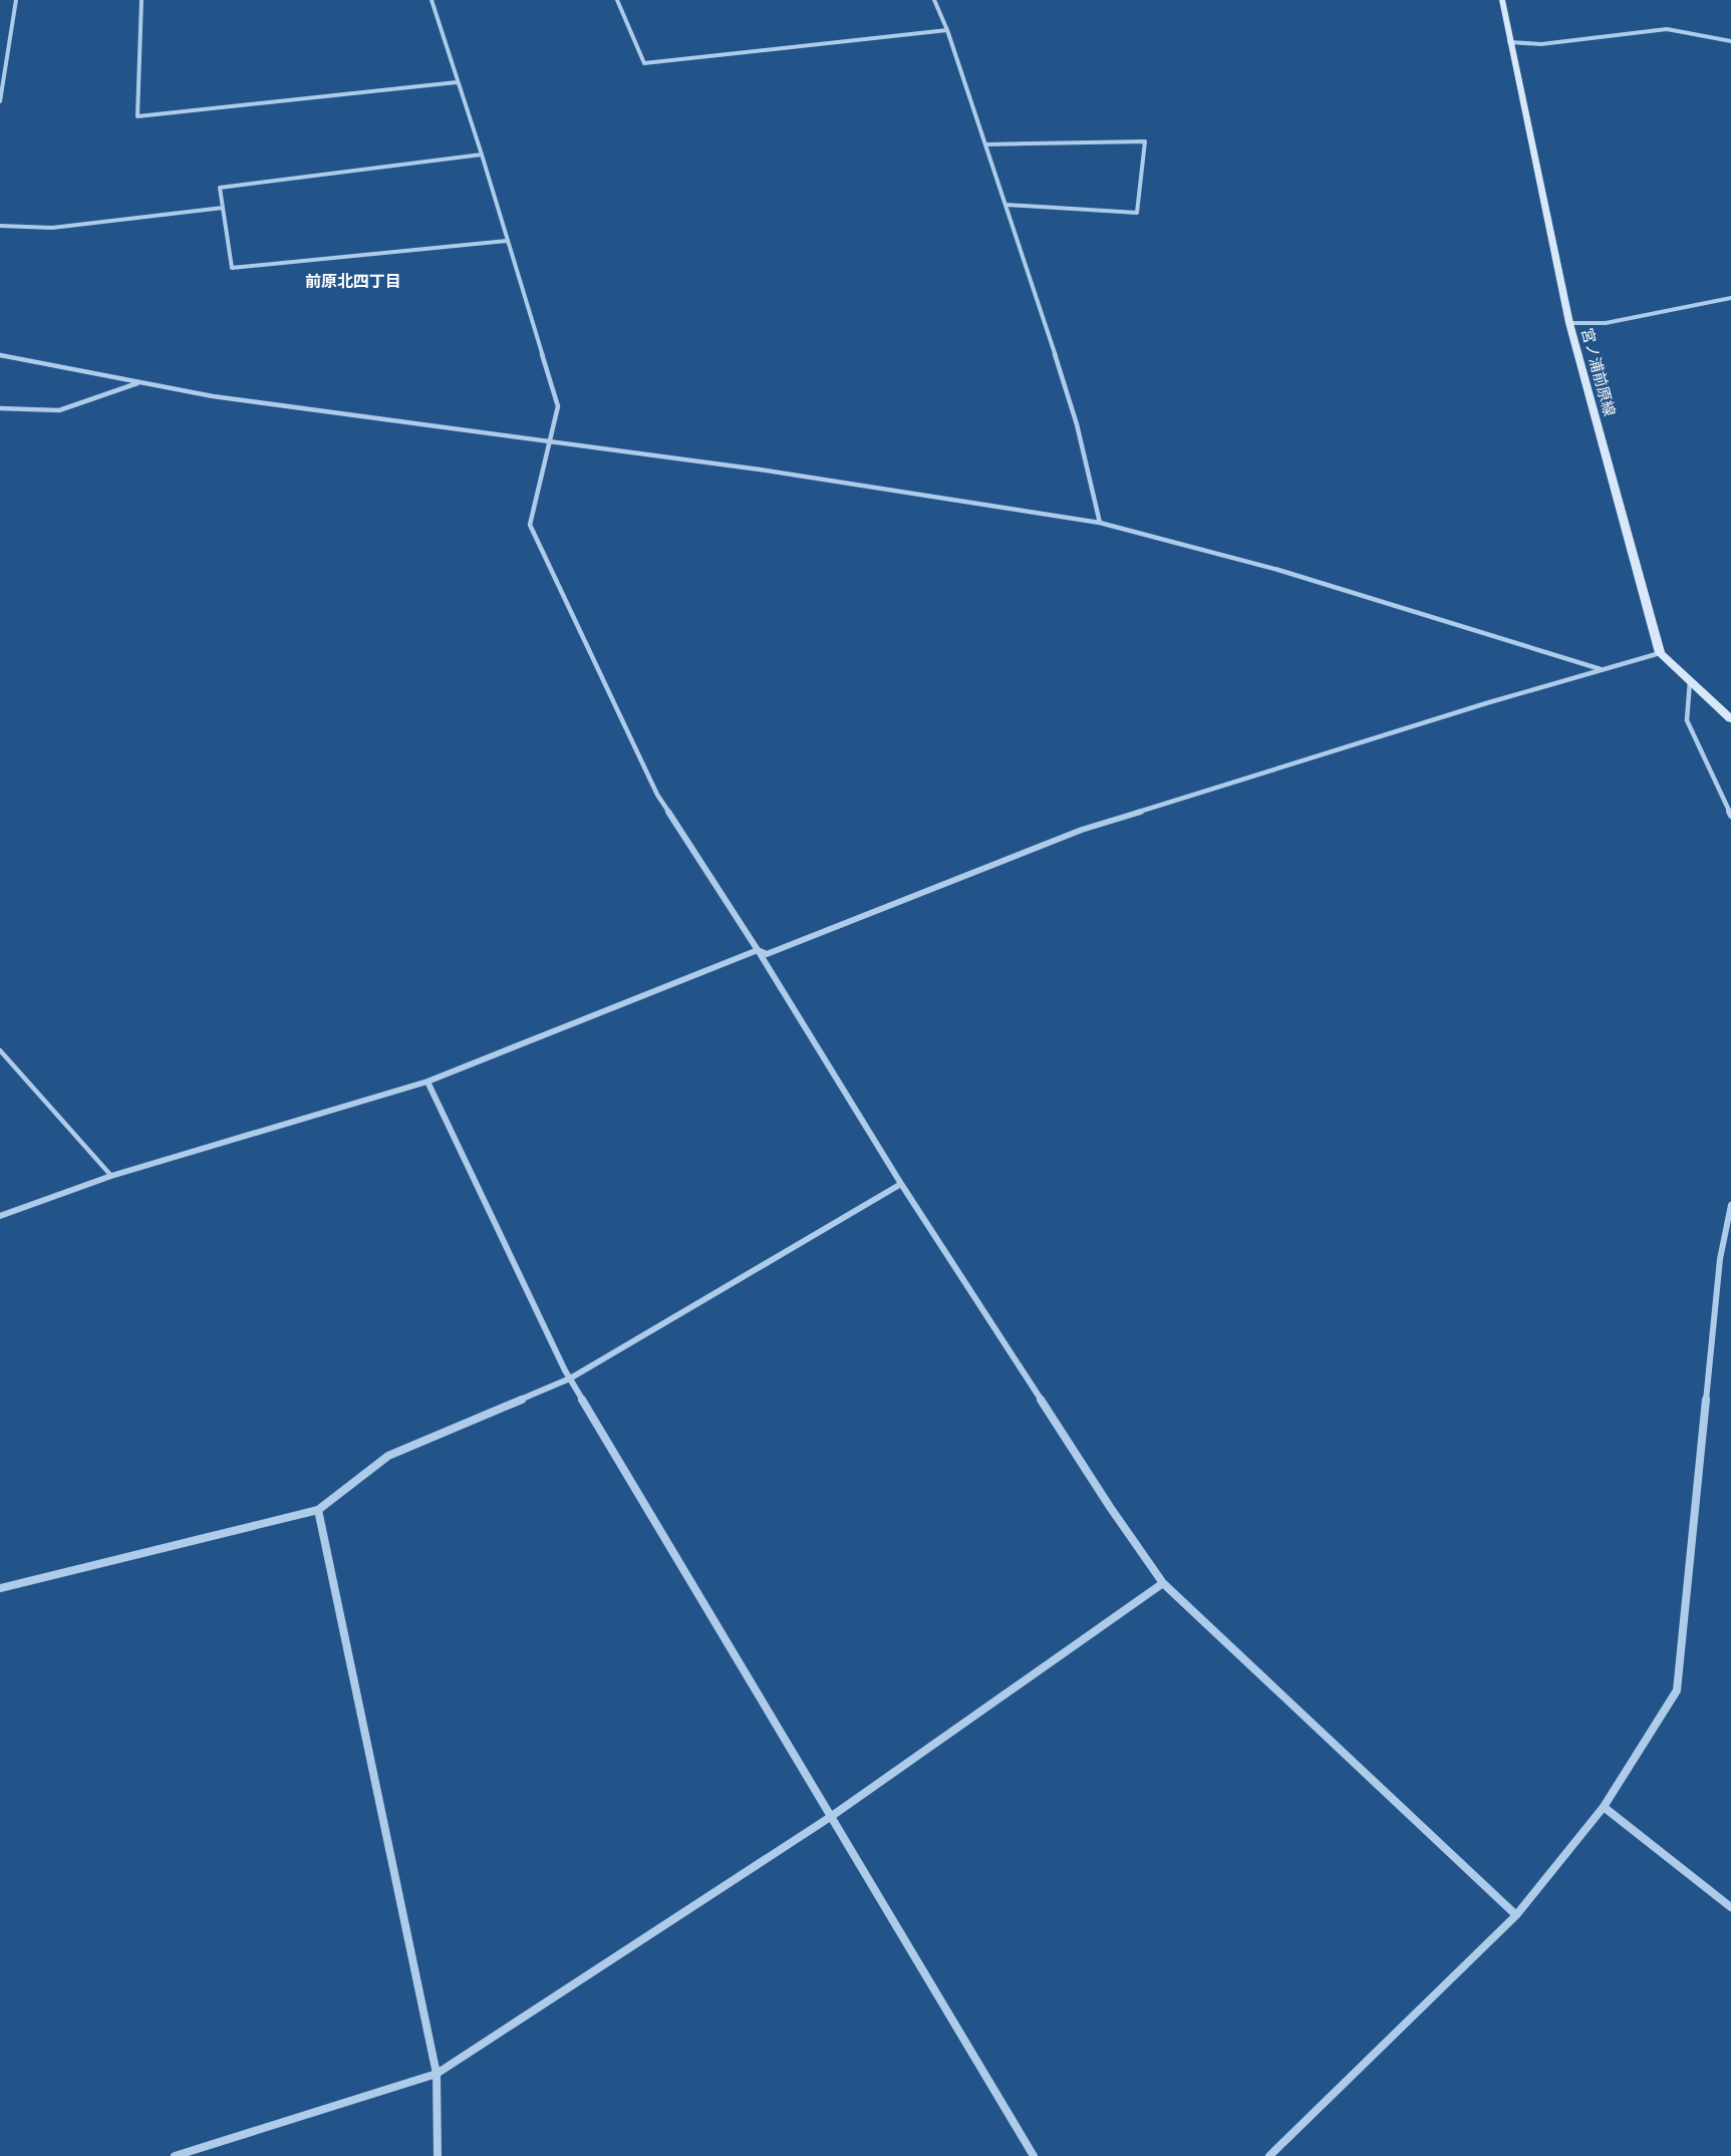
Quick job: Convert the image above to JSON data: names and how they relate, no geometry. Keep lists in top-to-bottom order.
{
  "streets": {
    "main road": ["宮ノ浦前原線"]
  },
  "districts": ["前原北四丁目"]
}
